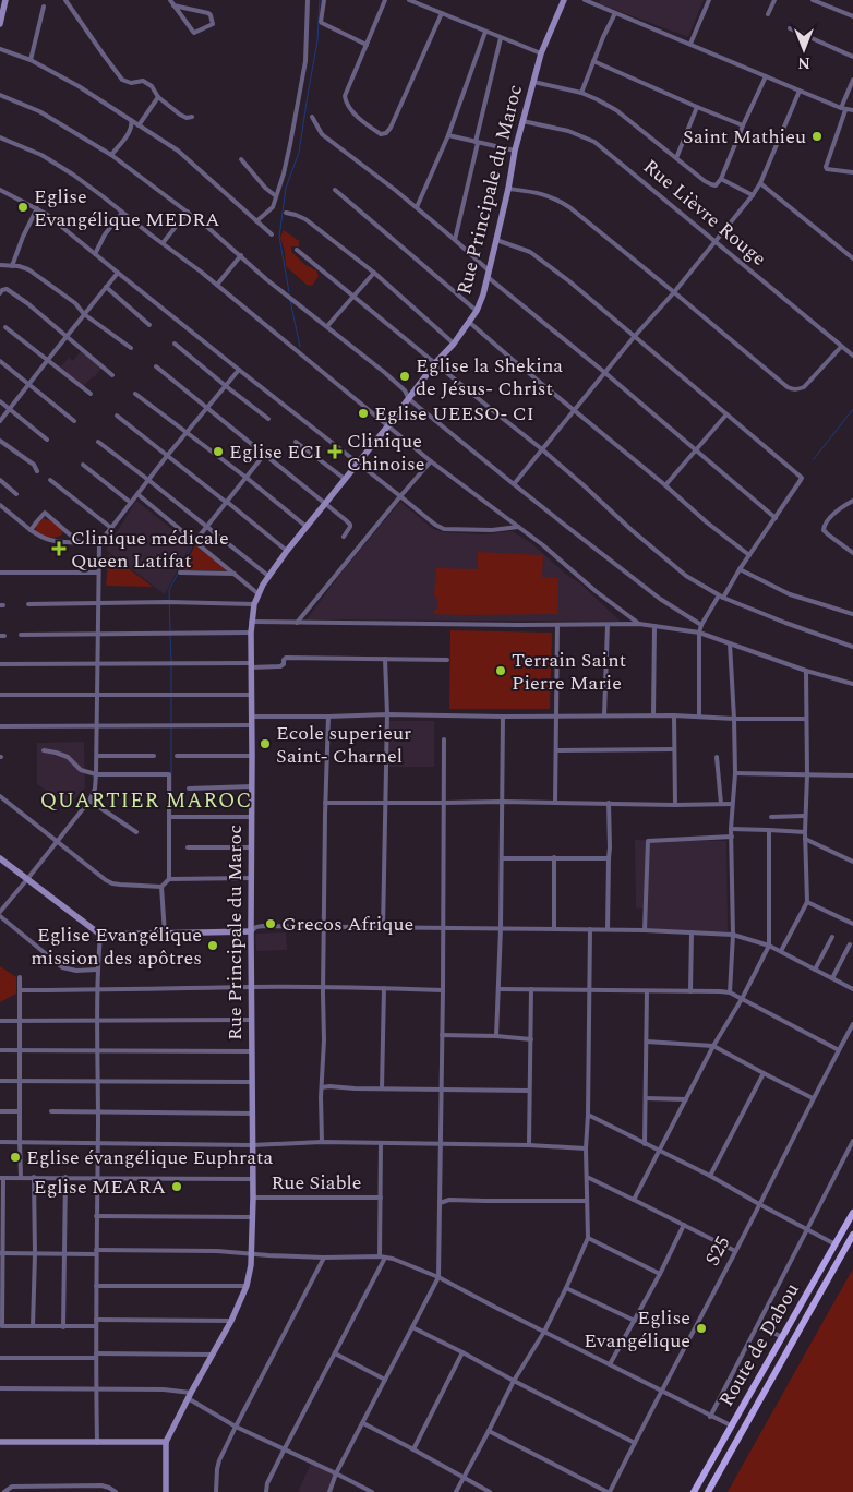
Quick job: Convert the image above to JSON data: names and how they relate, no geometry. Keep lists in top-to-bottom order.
{
  "streets": {
    "main road": ["Route de Dabou"],
    "street": [
      "Rue Principale du Maroc",
      "Rue Lièvre Rouge",
      "Rue Siable",
      "S25"
    ]
  },
  "crossings": [
    ["Rue Principale du Maroc", "Rue Lièvre Rouge"],
    ["Rue Principale du Maroc", "Rue Siable"]
  ],
  "districts": ["QUARTIER MAROC"],
  "places": {
    "other": [
      "Saint Mathieu",
      "Eglise Evangélique MEDRA",
      "Eglise la Shekina de Jésus- Christ",
      "Eglise UEESO- CI",
      "Eglise ECI",
      "Terrain Saint Pierre Marie",
      "Ecole superieur Saint- Charnel",
      "Grecos Afrique",
      "Eglise Evangélique mission des apôtres",
      "Eglise évangélique Euphrata",
      "Eglise MEARA",
      "Eglise Evangélique"
    ],
    "health": ["Clinique Chinoise", "Clinique médicale Queen Latifat"]
  },
  "north": "bottom"
}
